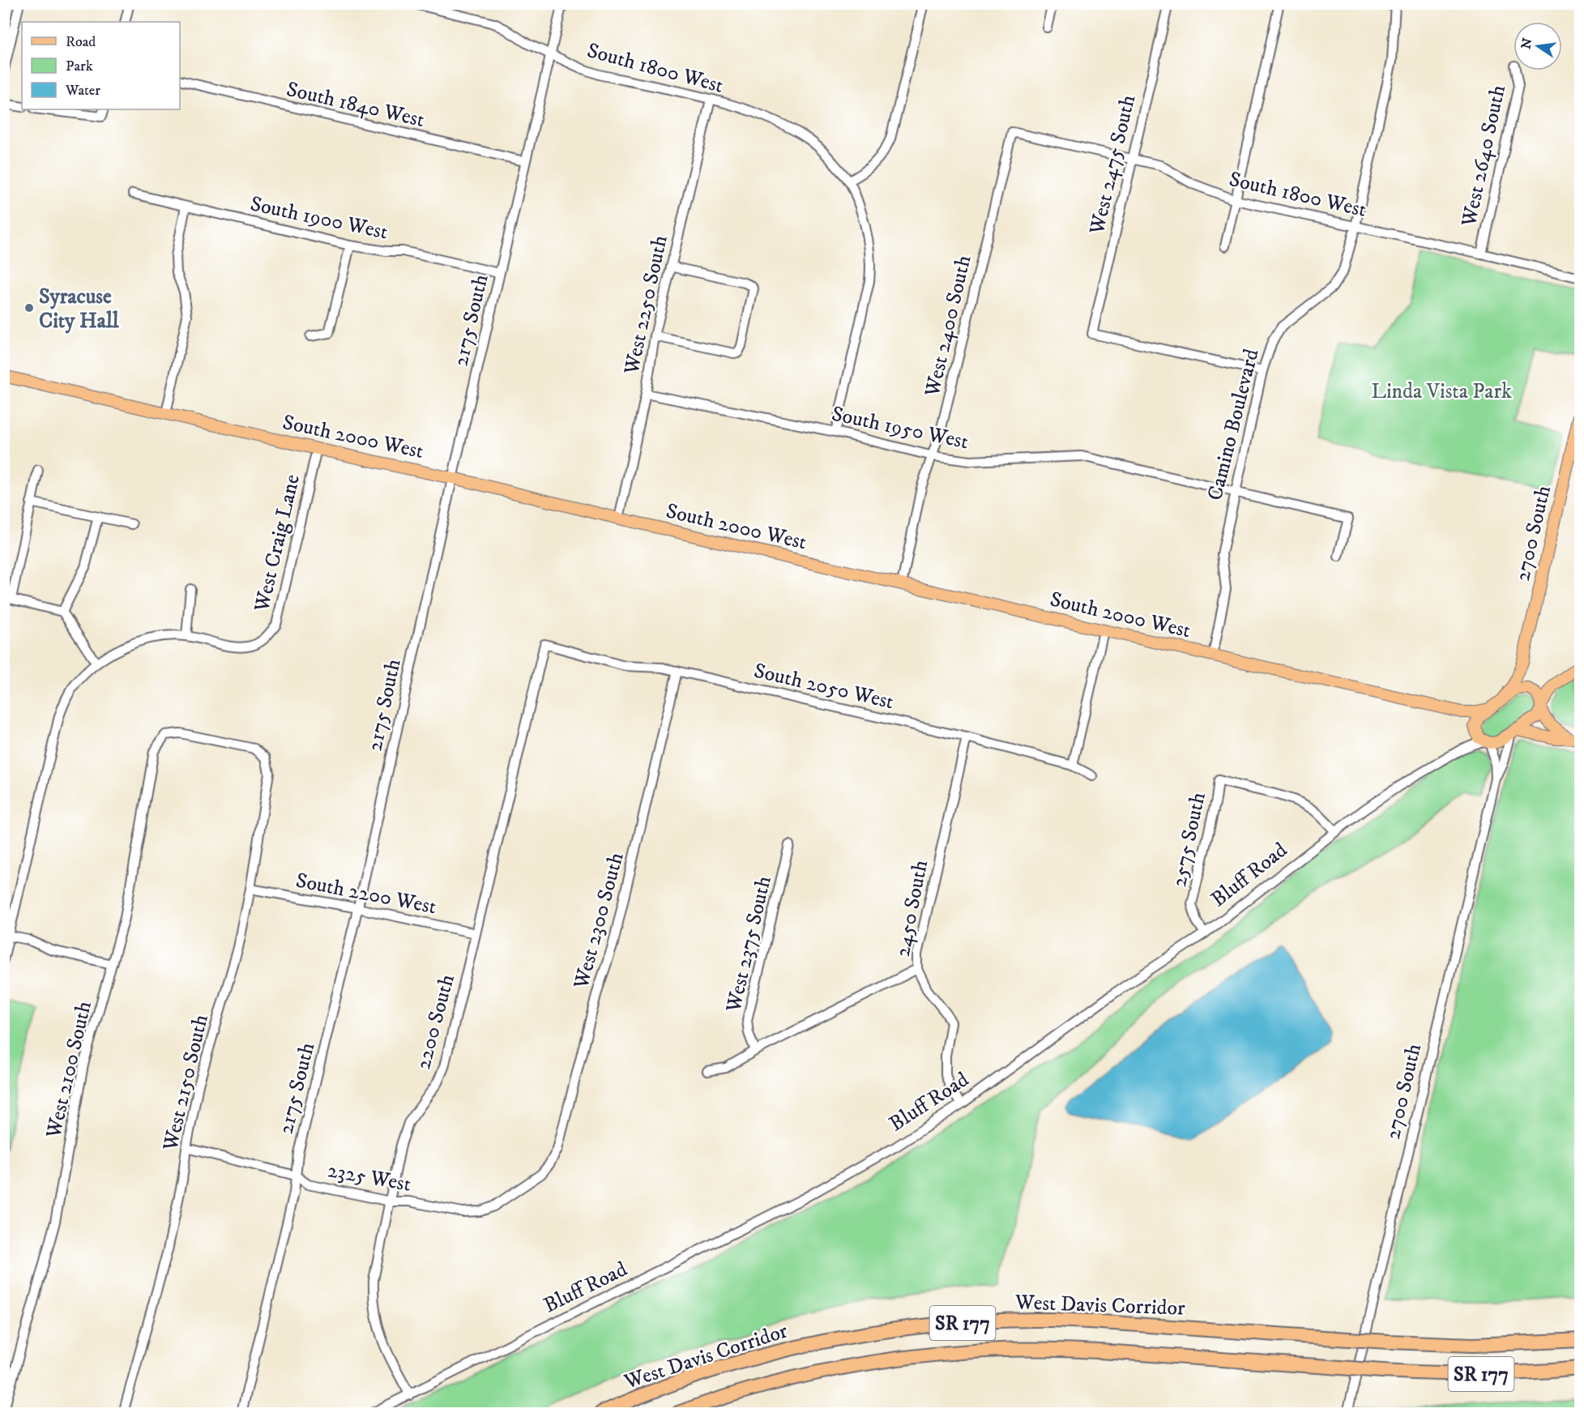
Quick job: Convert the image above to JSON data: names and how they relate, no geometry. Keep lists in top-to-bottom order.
{
  "streets": {
    "highway": ["West Davis Corridor", "SR 177"],
    "main road": ["South 2000 West", "2700 South"],
    "street": [
      "South 1800 West",
      "South 1840 West",
      "West 2640 South",
      "West 2475 South",
      "South 1900 West",
      "West 2250 South",
      "2175 South",
      "West 2400 South",
      "Camino Boulevard",
      "South 1950 West",
      "West Craig Lane",
      "South 2050 West",
      "2575 South",
      "Bluff Road",
      "South 2200 West",
      "2450 South",
      "West 2300 South",
      "West 2375 South",
      "2200 South",
      "West 2100 South",
      "West 2150 South",
      "2325 West"
    ]
  },
  "crossings": [
    ["South 1800 West", "West 2640 South"],
    ["South 1800 West", "West 2475 South"],
    ["South 1800 West", "West 2250 South"],
    ["South 1800 West", "2175 South"],
    ["South 1800 West", "West 2400 South"],
    ["South 1800 West", "Camino Boulevard"],
    ["South 1800 West", "South 1950 West"],
    ["South 1840 West", "2175 South"],
    ["West 2475 South", "Camino Boulevard"],
    ["South 1900 West", "2175 South"],
    ["West 2250 South", "South 1950 West"],
    ["West 2250 South", "South 2000 West"],
    ["2175 South", "South 2000 West"],
    ["2175 South", "South 2200 West"],
    ["2175 South", "2325 West"],
    ["West 2400 South", "South 1950 West"],
    ["West 2400 South", "South 2000 West"],
    ["Camino Boulevard", "South 1950 West"],
    ["Camino Boulevard", "South 2000 West"],
    ["South 2000 West", "West Craig Lane"],
    ["South 2050 West", "2450 South"],
    ["South 2050 West", "West 2300 South"],
    ["South 2050 West", "2200 South"],
    ["2575 South", "Bluff Road"],
    ["Bluff Road", "2450 South"],
    ["Bluff Road", "2200 South"],
    ["South 2200 West", "2200 South"],
    ["South 2200 West", "West 2150 South"],
    ["West 2300 South", "2325 West"],
    ["2200 South", "2325 West"],
    ["West 2100 South", "West 2150 South"],
    ["West 2150 South", "2325 West"]
  ],
  "parks": ["Linda Vista Park"],
  "places": ["Syracuse City Hall"],
  "legend": ["Road", "Park", "Water"],
  "north": "left"
}
